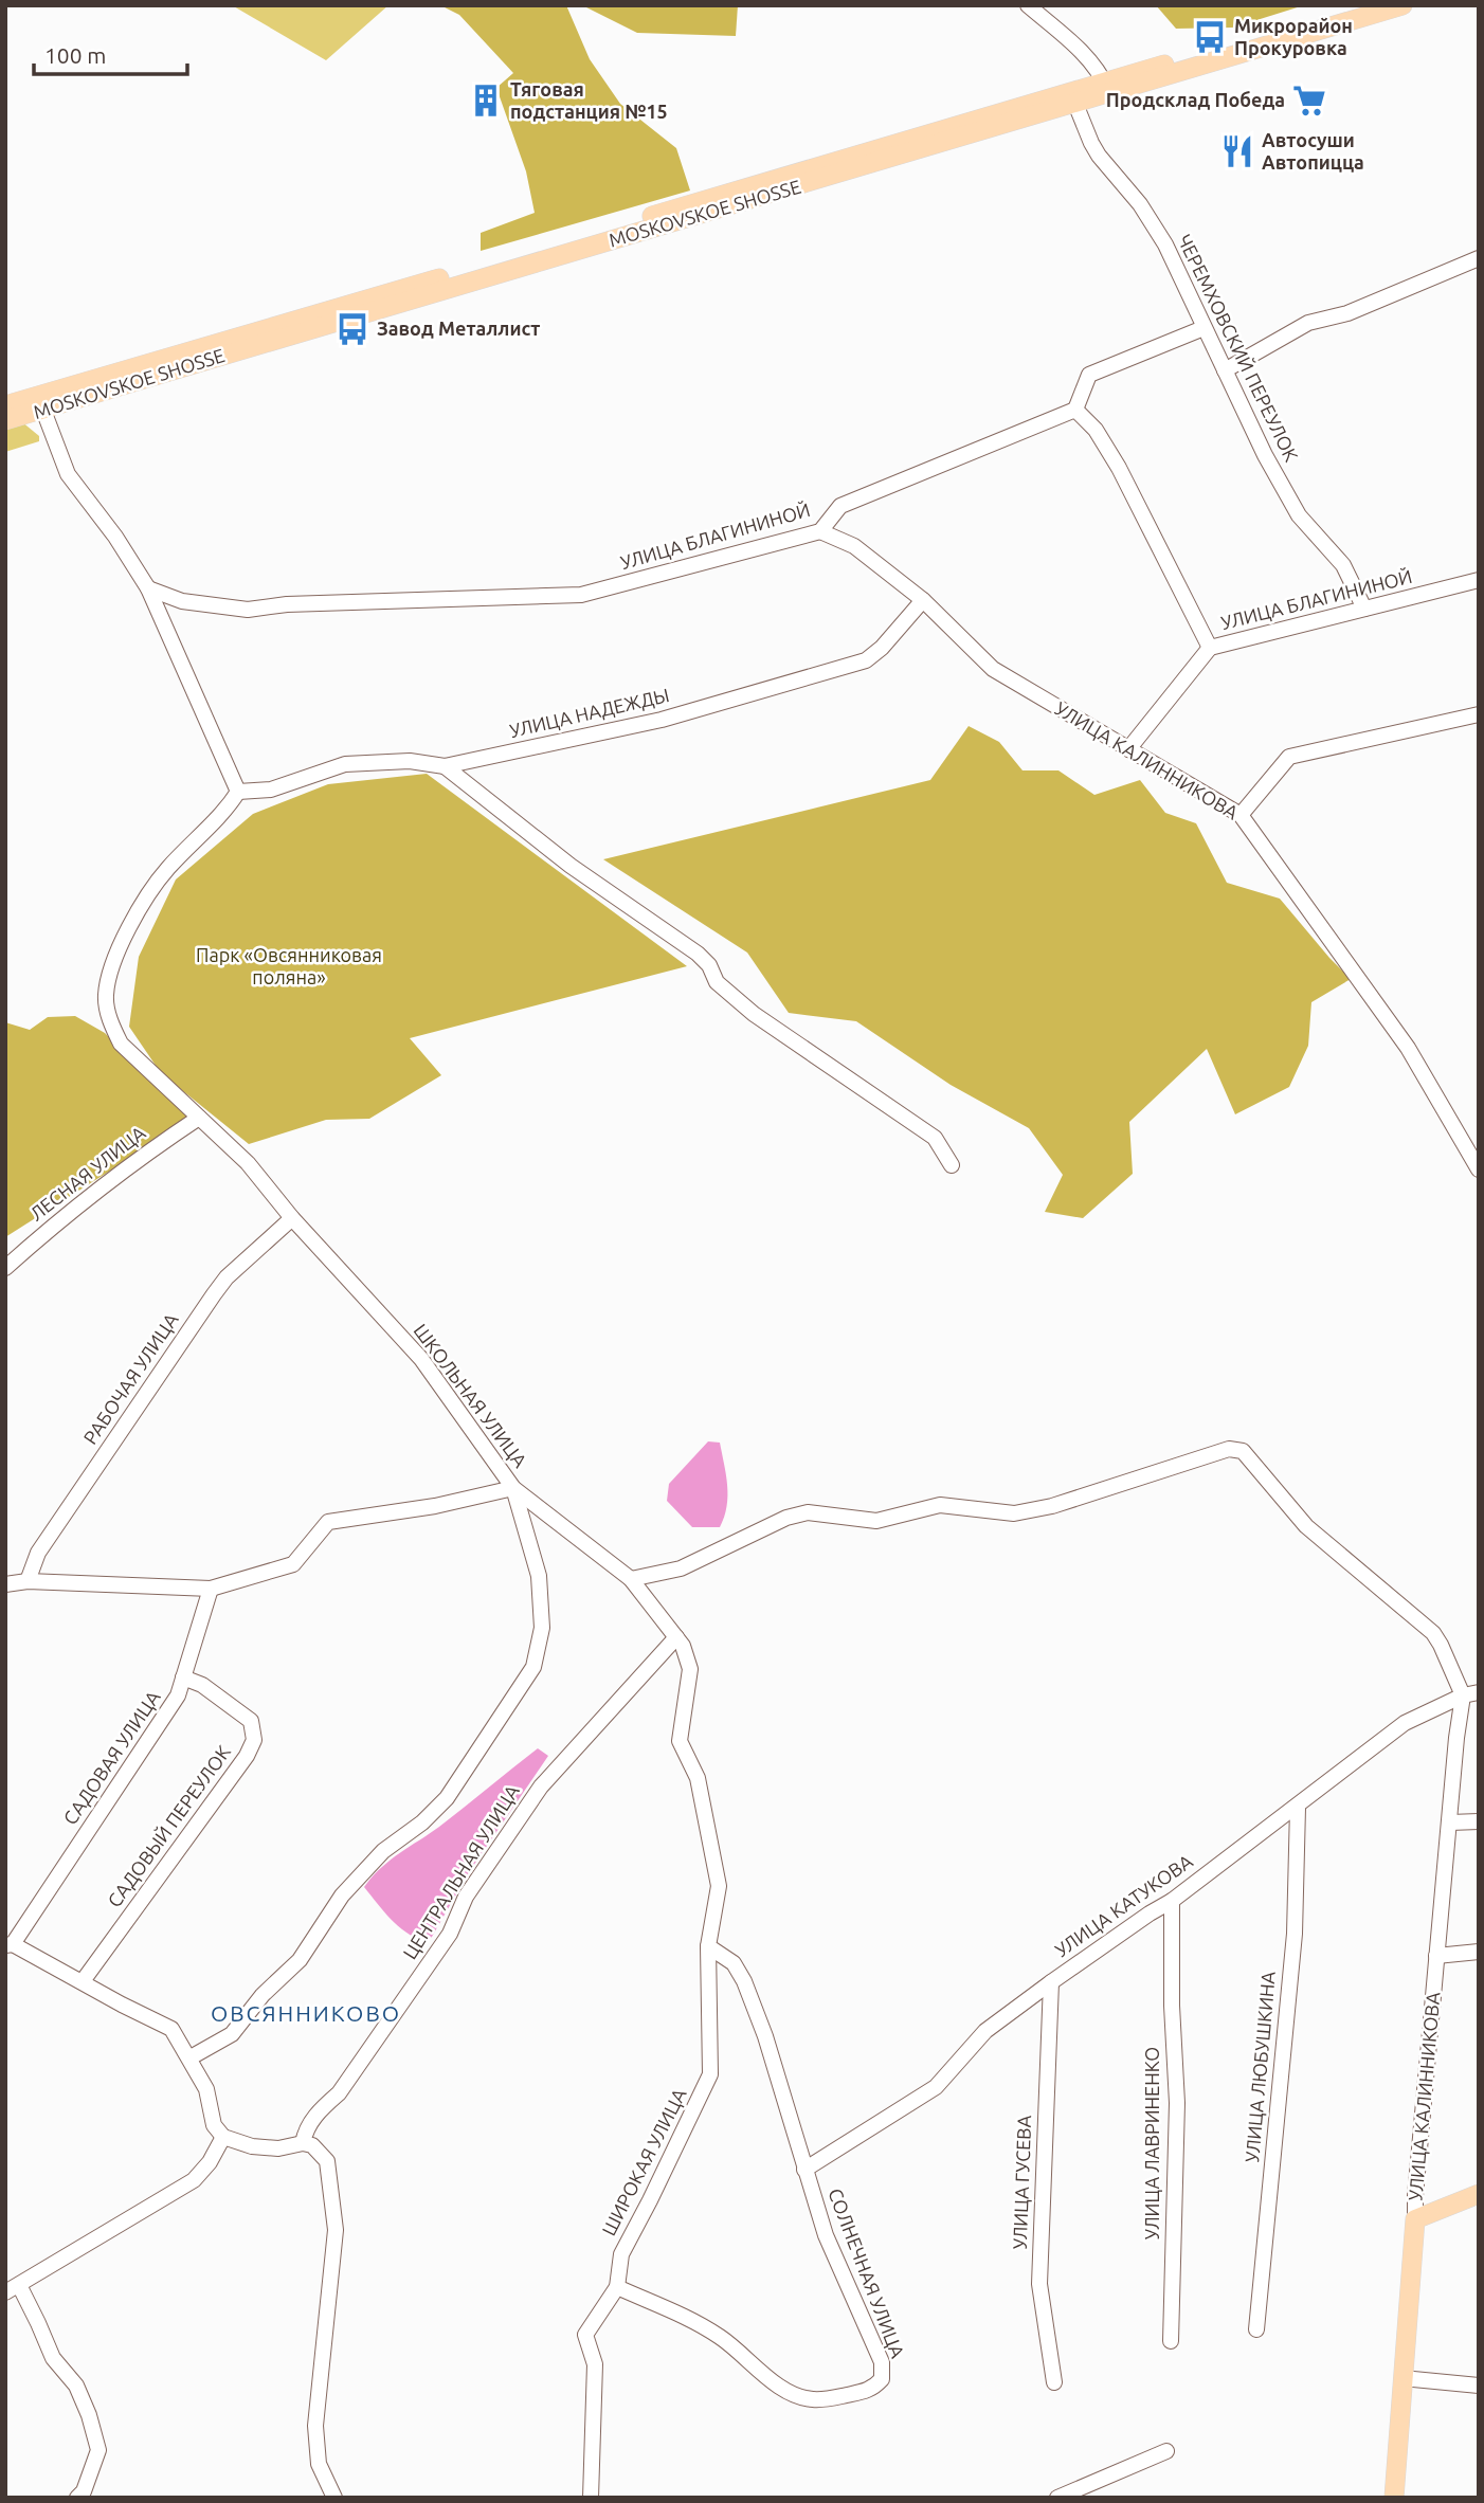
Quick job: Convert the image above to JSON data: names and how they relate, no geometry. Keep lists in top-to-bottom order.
{
  "streets": {
    "main road": ["MOSKOVSKOE SHOSSE", "УЛИЦА КАЛИННИКОВА"],
    "street": [
      "ЧЕРЕМХОВСКИЙ ПЕРЕУЛОК",
      "УЛИЦА БЛАГИНИНОЙ",
      "УЛИЦА НАДЕЖДЫ",
      "ЛЕСНАЯ УЛИЦА",
      "РАБОЧАЯ УЛИЦА",
      "ШКОЛЬНАЯ УЛИЦА",
      "САДОВАЯ УЛИЦА",
      "САДОВЫЙ ПЕРЕУЛОК",
      "ЦЕНТРАЛЬНАЯ УЛИЦА",
      "УЛИЦА КАТУКОВА",
      "УЛИЦА ЛЮБУШКИНА",
      "УЛИЦА ЛАВРИНЕНКО",
      "ШИРОКАЯ УЛИЦА",
      "УЛИЦА ГУСЕВА",
      "СОЛНЕЧНАЯ УЛИЦА"
    ]
  },
  "crossings": [
    ["MOSKOVSKOE SHOSSE", "ЧЕРЕМХОВСКИЙ ПЕРЕУЛОК"],
    ["ЧЕРЕМХОВСКИЙ ПЕРЕУЛОК", "УЛИЦА БЛАГИНИНОЙ"],
    ["УЛИЦА БЛАГИНИНОЙ", "УЛИЦА КАЛИННИКОВА"],
    ["УЛИЦА НАДЕЖДЫ", "УЛИЦА КАЛИННИКОВА"],
    ["УЛИЦА НАДЕЖДЫ", "ШКОЛЬНАЯ УЛИЦА"],
    ["УЛИЦА КАЛИННИКОВА", "УЛИЦА КАТУКОВА"],
    ["ЛЕСНАЯ УЛИЦА", "ШКОЛЬНАЯ УЛИЦА"],
    ["РАБОЧАЯ УЛИЦА", "ШКОЛЬНАЯ УЛИЦА"],
    ["ШКОЛЬНАЯ УЛИЦА", "ЦЕНТРАЛЬНАЯ УЛИЦА"],
    ["ШКОЛЬНАЯ УЛИЦА", "ШИРОКАЯ УЛИЦА"],
    ["САДОВАЯ УЛИЦА", "САДОВЫЙ ПЕРЕУЛОК"],
    ["ЦЕНТРАЛЬНАЯ УЛИЦА", "ШИРОКАЯ УЛИЦА"],
    ["УЛИЦА КАТУКОВА", "УЛИЦА ЛЮБУШКИНА"],
    ["УЛИЦА КАТУКОВА", "УЛИЦА ЛАВРИНЕНКО"],
    ["УЛИЦА КАТУКОВА", "УЛИЦА ГУСЕВА"],
    ["УЛИЦА КАТУКОВА", "СОЛНЕЧНАЯ УЛИЦА"],
    ["ШИРОКАЯ УЛИЦА", "СОЛНЕЧНАЯ УЛИЦА"]
  ],
  "districts": ["ОВСЯННИКОВО"],
  "parks": ["Парк «Овсянниковая поляна»"],
  "places": {
    "bus stop": ["Микрорайон Прокуровка", "Завод Металлист"],
    "building": ["Тяговая подстанция №15"],
    "supermarket": ["Продсклад Победа"],
    "restaurant": ["Автосуши Автопицца"]
  },
  "scale_bar": "100 m"
}
